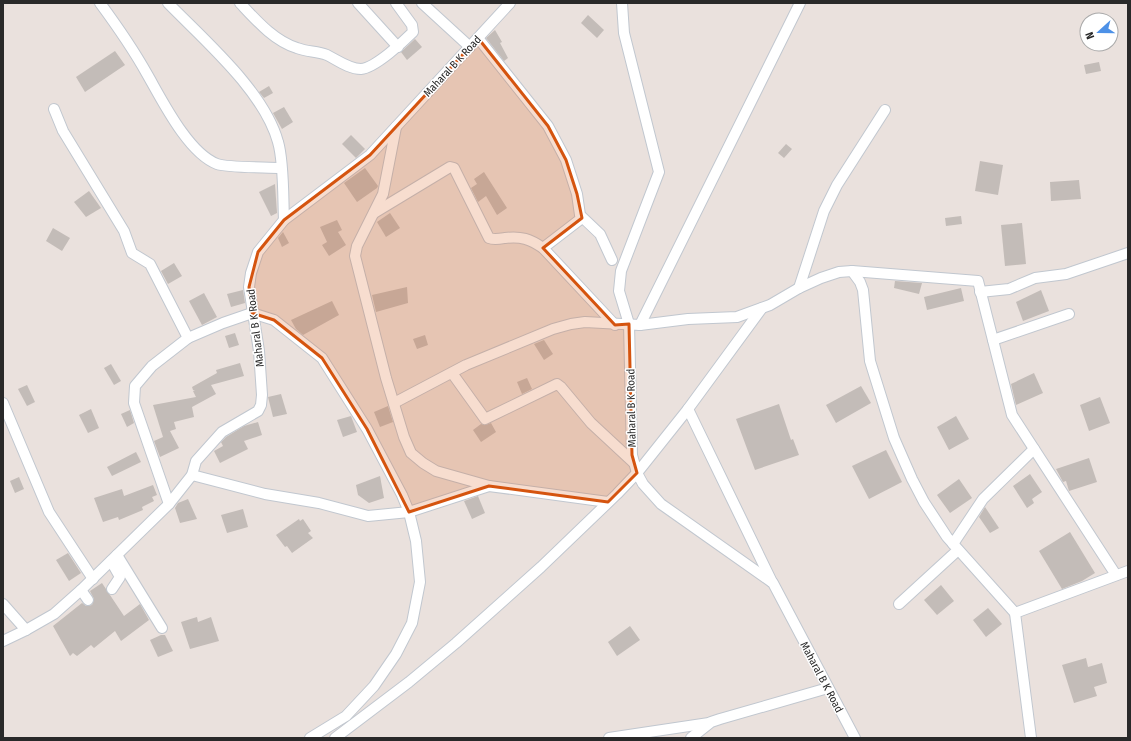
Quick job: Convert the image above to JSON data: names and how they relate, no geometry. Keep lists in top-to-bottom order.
{
  "streets": {
    "street": ["Maharal B K Road"]
  },
  "north": "left"
}
